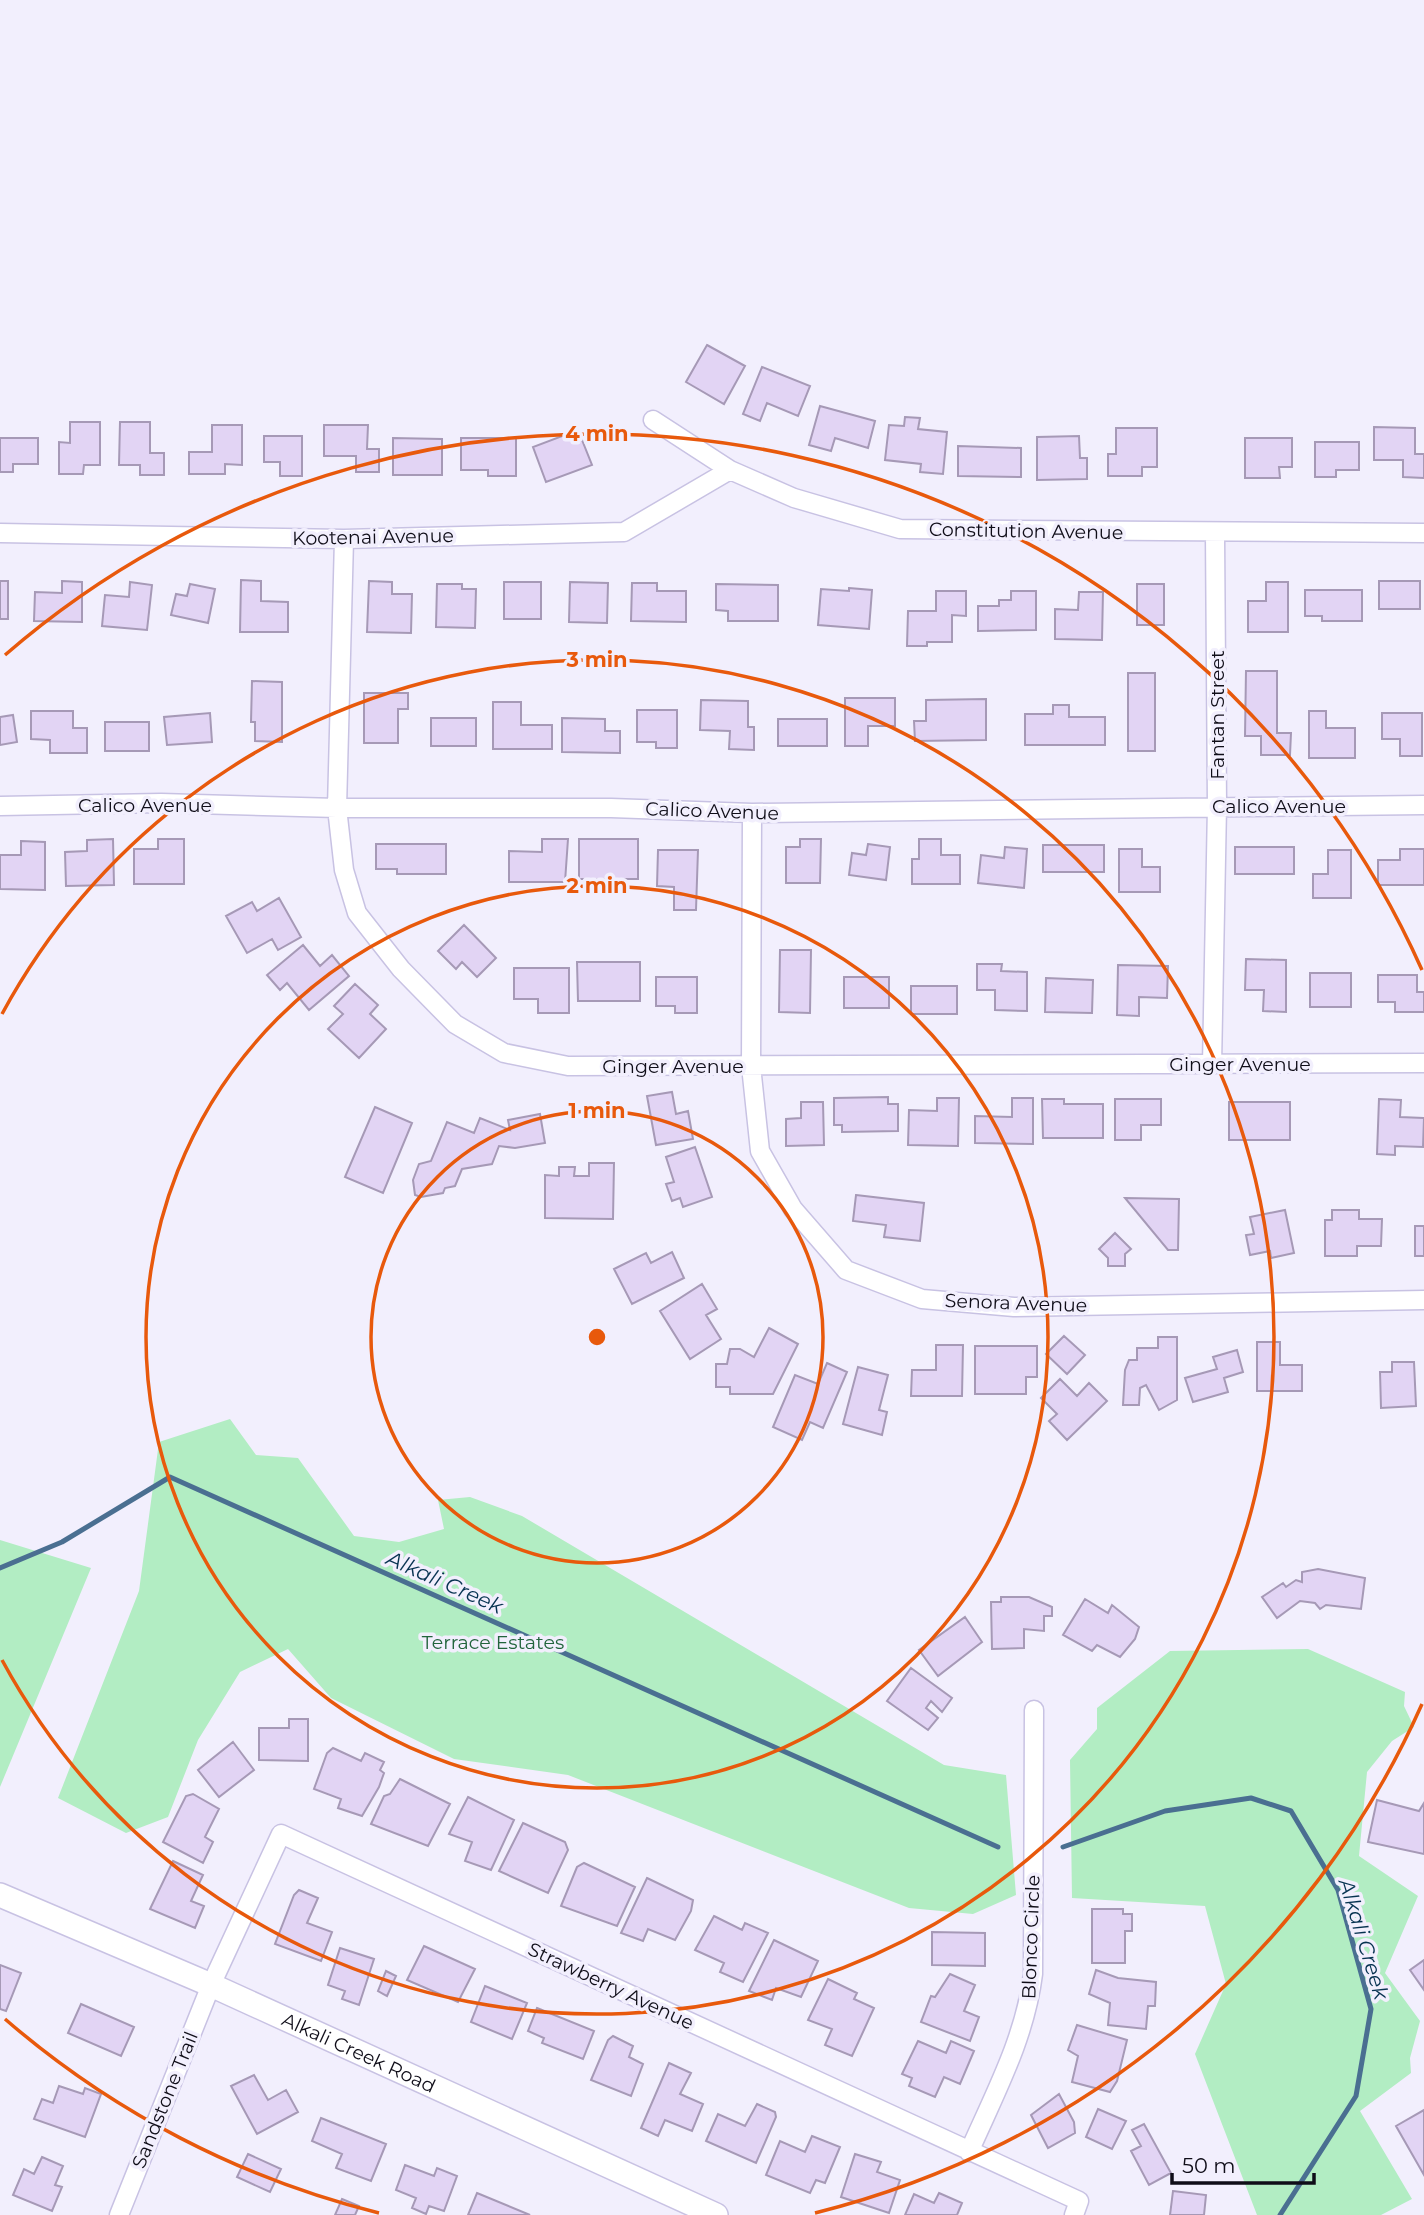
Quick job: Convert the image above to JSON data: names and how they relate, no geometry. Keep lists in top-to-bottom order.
{
  "streets": {
    "street": [
      "Constitution Avenue",
      "Kootenai Avenue",
      "Fantan Street",
      "Calico Avenue",
      "Ginger Avenue",
      "Senora Avenue",
      "Blonco Circle",
      "Strawberry Avenue",
      "Alkali Creek Road",
      "Sandstone Trail"
    ]
  },
  "crossings": [
    ["Constitution Avenue", "Kootenai Avenue"],
    ["Constitution Avenue", "Fantan Street"],
    ["Kootenai Avenue", "Ginger Avenue"],
    ["Fantan Street", "Calico Avenue"],
    ["Fantan Street", "Ginger Avenue"],
    ["Calico Avenue", "Ginger Avenue"],
    ["Calico Avenue", "Senora Avenue"],
    ["Ginger Avenue", "Senora Avenue"],
    ["Blonco Circle", "Strawberry Avenue"],
    ["Strawberry Avenue", "Alkali Creek Road"],
    ["Strawberry Avenue", "Sandstone Trail"],
    ["Alkali Creek Road", "Sandstone Trail"]
  ],
  "water": ["Alkali Creek"],
  "parks": ["Terrace Estates"],
  "scale_bar": "50 m",
  "rings": [
    "4 min",
    "3 min",
    "2 min",
    "1 min"
  ]
}
